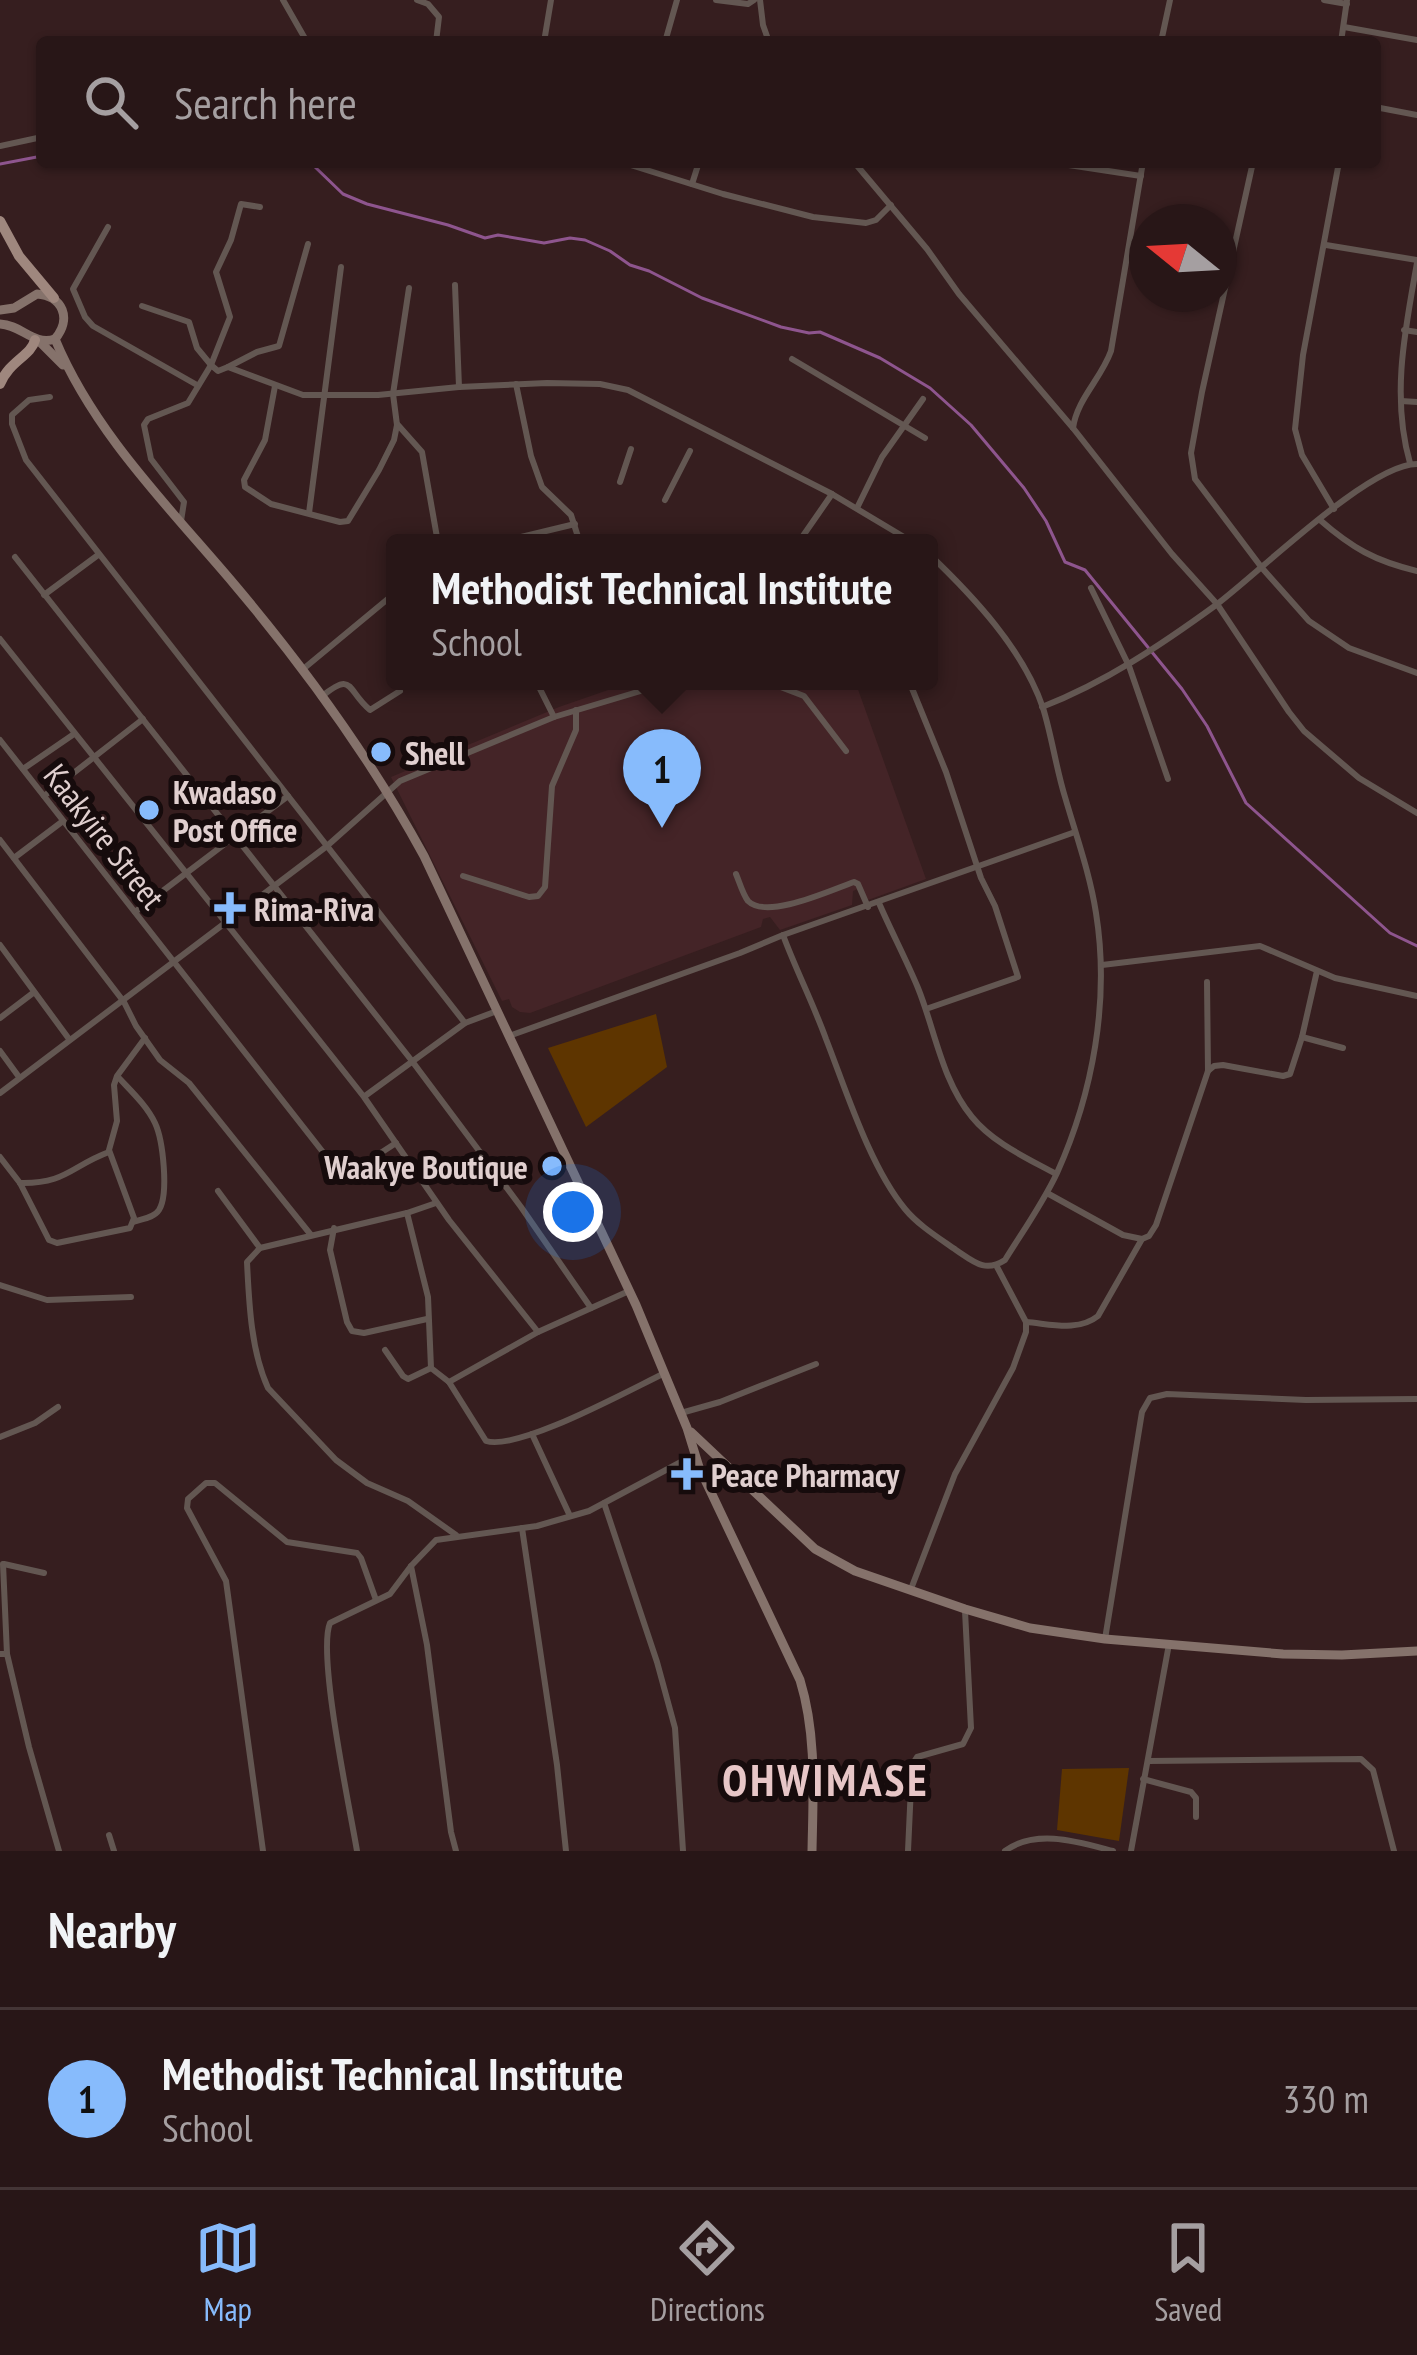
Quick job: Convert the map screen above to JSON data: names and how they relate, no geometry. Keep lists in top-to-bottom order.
{
  "streets": {
    "street": ["Kaakyire Street"]
  },
  "districts": ["OHWIMASE"],
  "places": {
    "other": ["Shell", "Kwadaso Post Office", "Waakye Boutique"],
    "health": ["Rima-Riva", "Peace Pharmacy"]
  },
  "north": "left",
  "page": {
    "search": "Search here",
    "popup": ["Methodist Technical Institute", "School"],
    "pins": "1",
    "heading": "Nearby",
    "list": [
      {
        "mark": "1",
        "name": "Methodist Technical Institute",
        "note": "School",
        "value": "330 m"
      }
    ],
    "nav": ["Map", "Directions", "Saved"]
  }
}
